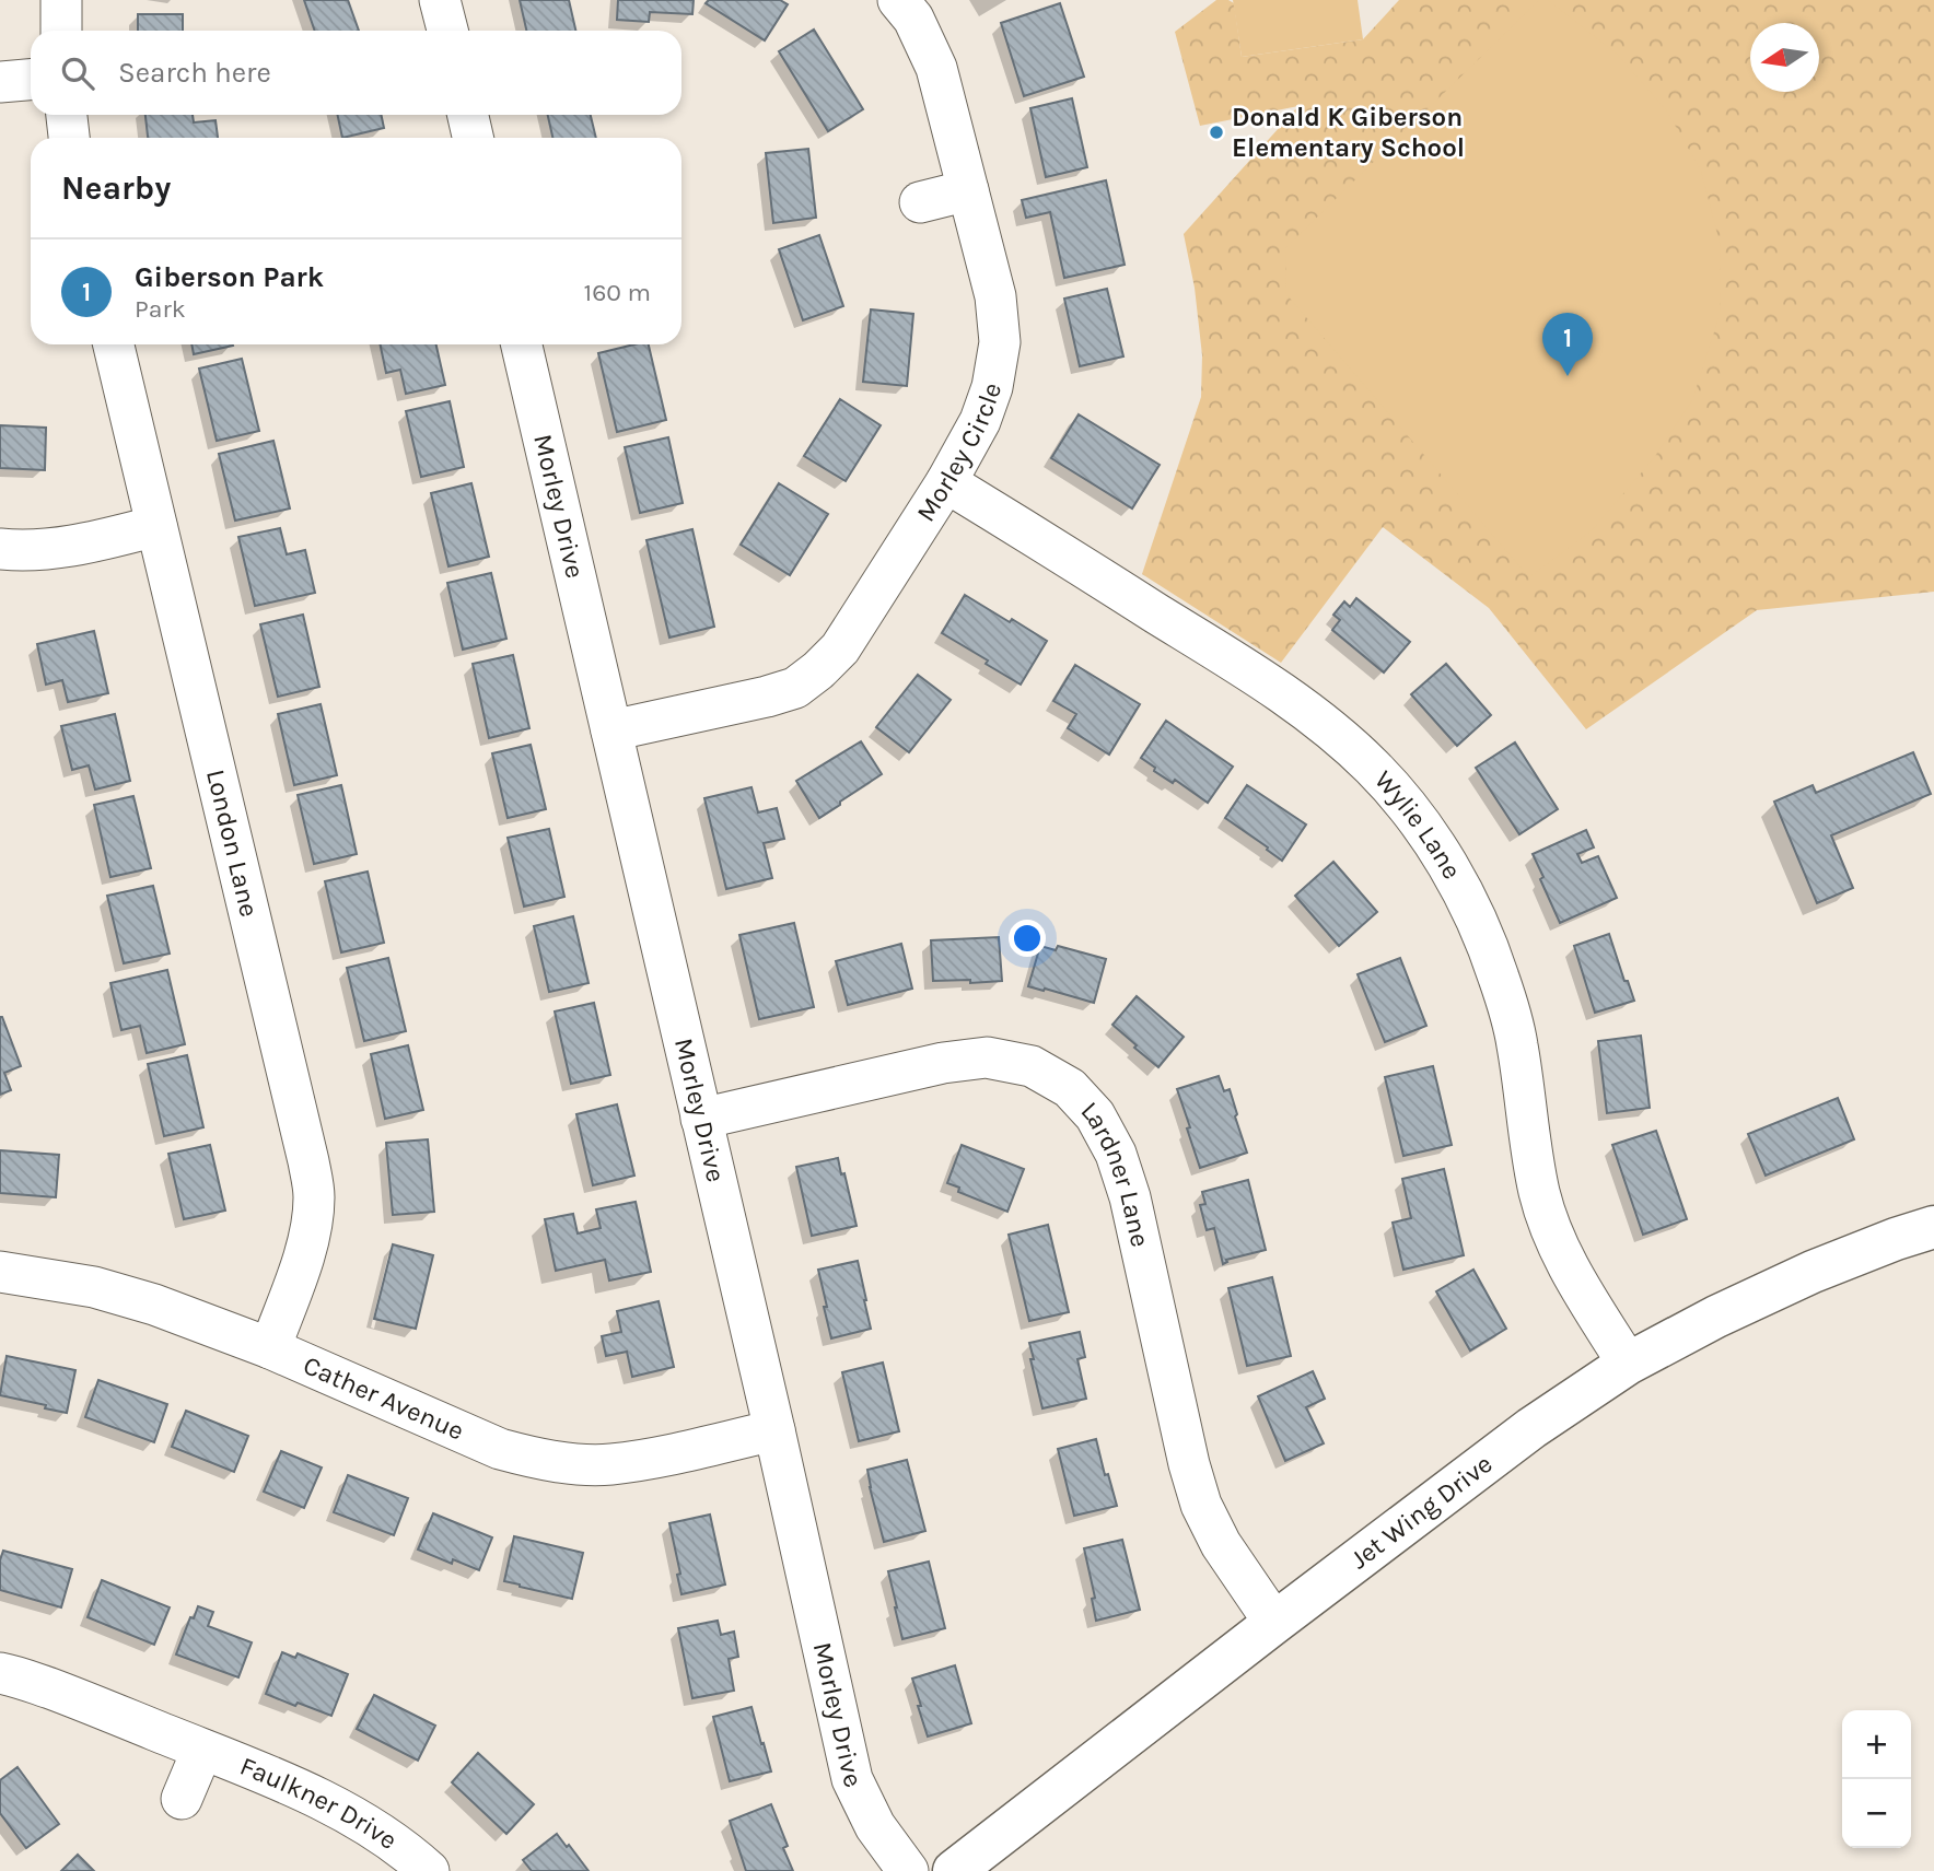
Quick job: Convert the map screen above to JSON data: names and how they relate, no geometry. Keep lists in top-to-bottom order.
{
  "streets": {
    "main road": ["Jet Wing Drive"],
    "street": [
      "Morley Circle",
      "Morley Drive",
      "Wylie Lane",
      "London Lane",
      "Lardner Lane",
      "Cather Avenue",
      "Faulkner Drive"
    ]
  },
  "crossings": [
    ["Morley Circle", "Morley Drive"],
    ["Morley Circle", "Wylie Lane"],
    ["Morley Drive", "Lardner Lane"],
    ["Morley Drive", "Cather Avenue"],
    ["Wylie Lane", "Jet Wing Drive"],
    ["London Lane", "Cather Avenue"],
    ["Lardner Lane", "Jet Wing Drive"]
  ],
  "places": ["Donald K Giberson Elementary School"],
  "north": "left",
  "page": {
    "search": "Search here",
    "heading": "Nearby",
    "list": [
      {
        "mark": "1",
        "name": "Giberson Park",
        "note": "Park",
        "value": "160 m"
      }
    ],
    "pins": "1",
    "map_buttons": ["+", "−"]
  }
}
